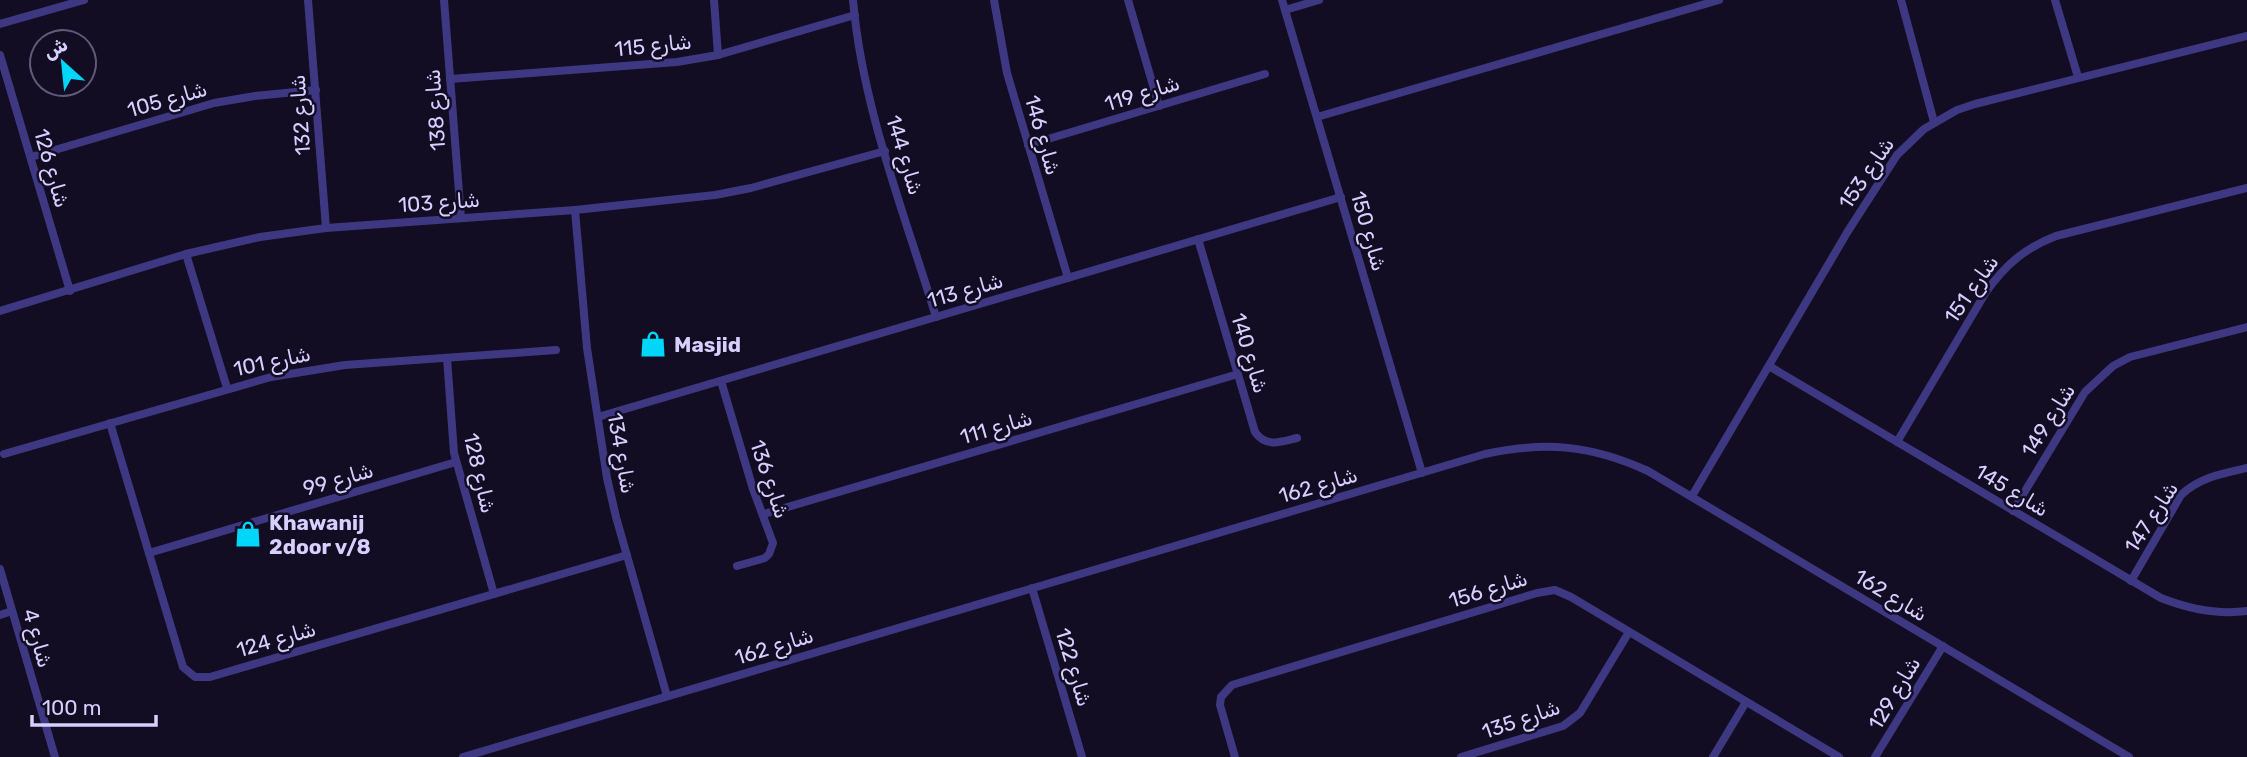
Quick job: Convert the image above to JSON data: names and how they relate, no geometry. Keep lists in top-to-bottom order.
{
  "streets": {
    "street": [
      "شارع 115",
      "شارع 119",
      "شارع 105",
      "شارع 138",
      "شارع 132",
      "شارع 146",
      "شارع 144",
      "شارع 126",
      "شارع 153",
      "شارع 103",
      "شارع 150",
      "شارع 151",
      "شارع 113",
      "شارع 140",
      "شارع 101",
      "شارع 149",
      "شارع 111",
      "شارع 134",
      "شارع 128",
      "شارع 99",
      "شارع 136",
      "شارع 162",
      "شارع 145",
      "شارع 147",
      "شارع 156",
      "شارع 4",
      "شارع 124",
      "شارع 122",
      "شارع 129",
      "شارع 135"
    ]
  },
  "crossings": [
    ["شارع 115", "شارع 138"],
    ["شارع 115", "شارع 144"],
    ["شارع 119", "شارع 146"],
    ["شارع 105", "شارع 132"],
    ["شارع 105", "شارع 126"],
    ["شارع 138", "شارع 103"],
    ["شارع 132", "شارع 103"],
    ["شارع 146", "شارع 113"],
    ["شارع 144", "شارع 103"],
    ["شارع 144", "شارع 113"],
    ["شارع 126", "شارع 103"],
    ["شارع 153", "شارع 162"],
    ["شارع 153", "شارع 145"],
    ["شارع 103", "شارع 134"],
    ["شارع 150", "شارع 113"],
    ["شارع 150", "شارع 162"],
    ["شارع 151", "شارع 145"],
    ["شارع 113", "شارع 140"],
    ["شارع 113", "شارع 134"],
    ["شارع 113", "شارع 136"],
    ["شارع 140", "شارع 111"],
    ["شارع 101", "شارع 128"],
    ["شارع 101", "شارع 124"],
    ["شارع 149", "شارع 145"],
    ["شارع 111", "شارع 136"],
    ["شارع 134", "شارع 162"],
    ["شارع 134", "شارع 124"],
    ["شارع 128", "شارع 99"],
    ["شارع 128", "شارع 124"],
    ["شارع 99", "شارع 124"],
    ["شارع 162", "شارع 122"],
    ["شارع 162", "شارع 129"],
    ["شارع 145", "شارع 147"],
    ["شارع 156", "شارع 135"]
  ],
  "places": {
    "shop": ["Masjid", "Khawanij 2door v/8"]
  },
  "scale_bar": "100 m",
  "north": "top left"
}
